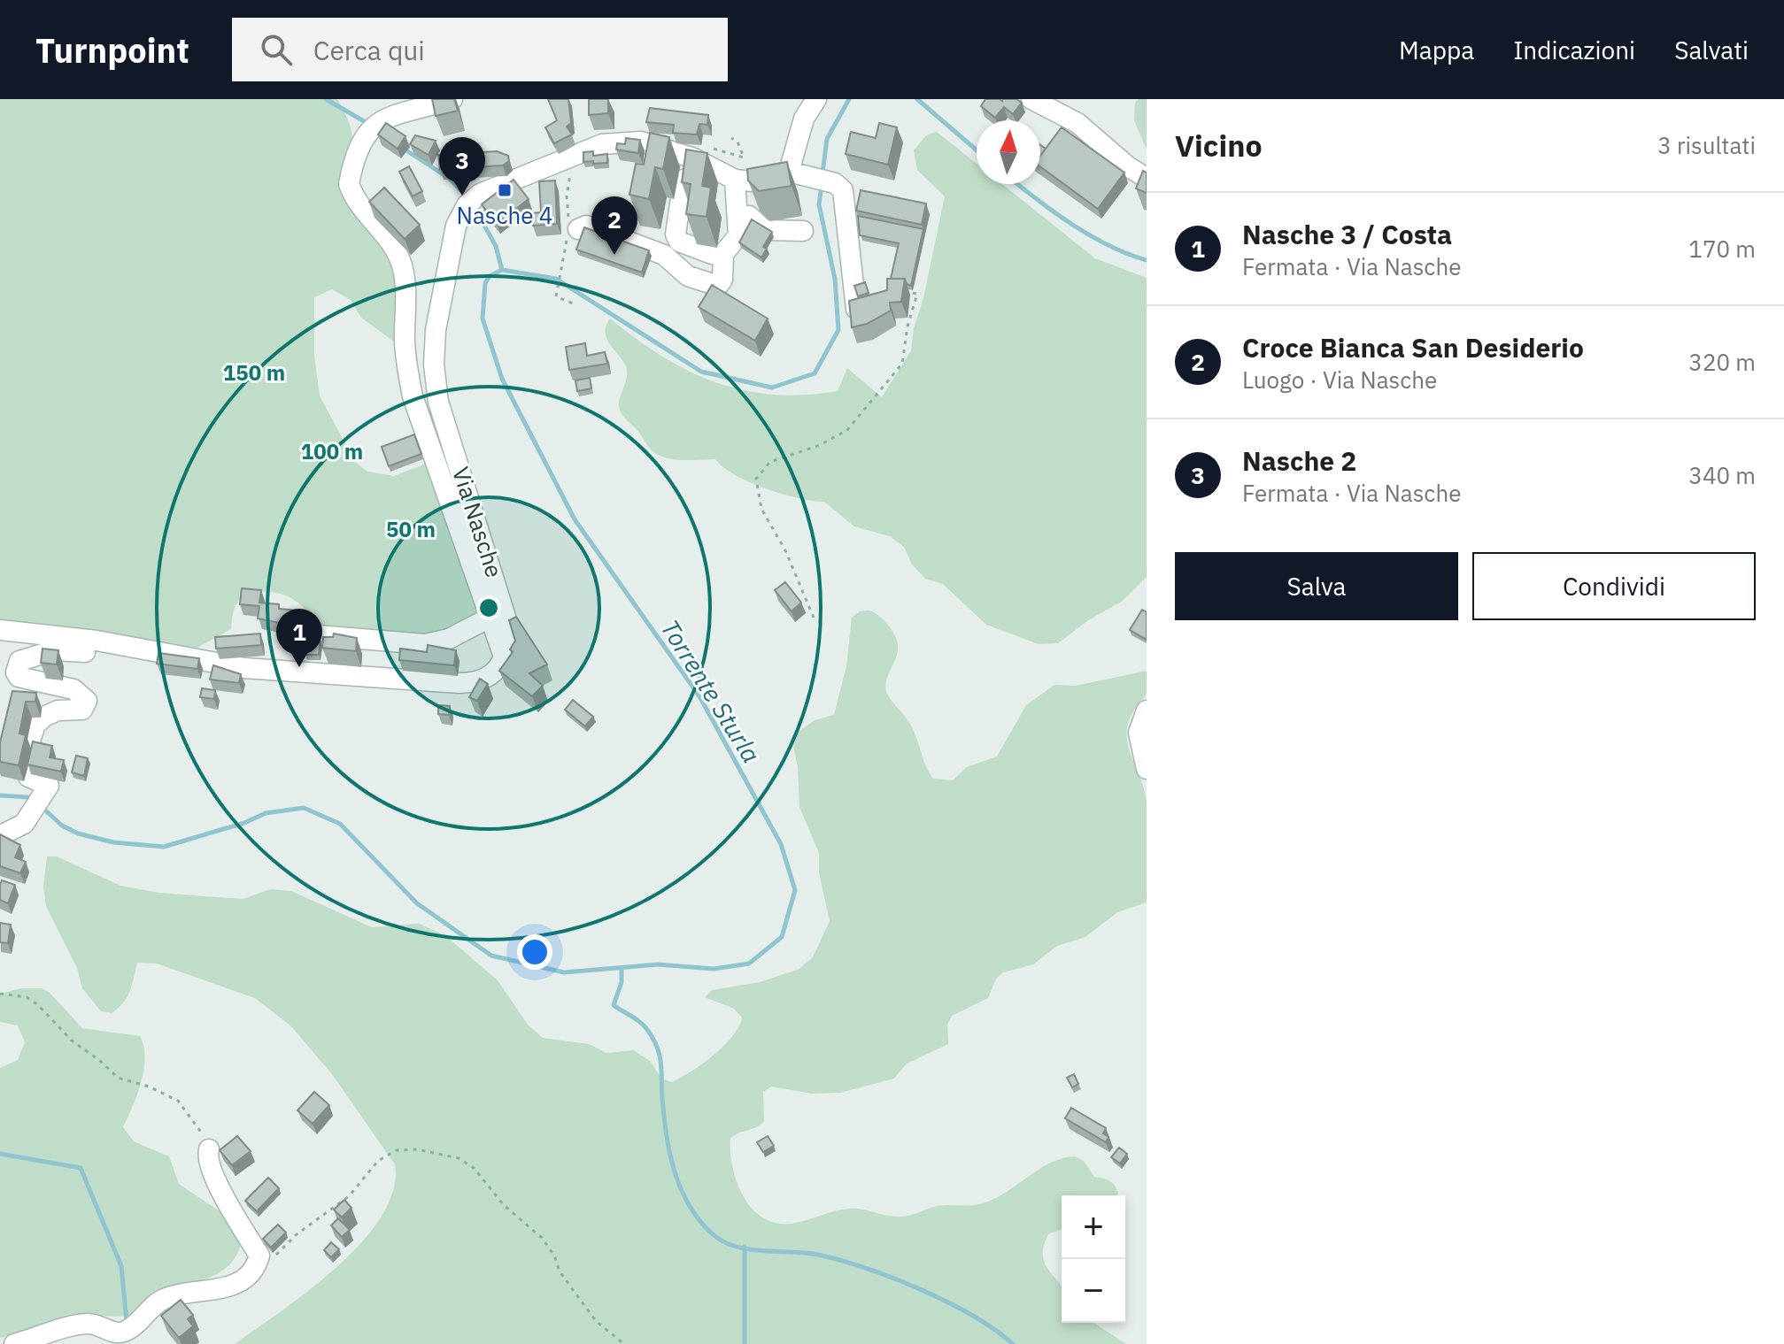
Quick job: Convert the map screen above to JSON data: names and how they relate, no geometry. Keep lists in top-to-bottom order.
{
  "streets": {
    "street": ["Via Nasche"]
  },
  "water": ["Torrente Sturla"],
  "places": {
    "transit": ["Nasche 4"]
  },
  "north": "top",
  "page": {
    "header": "Turnpoint",
    "search": "Cerca qui",
    "nav": ["Mappa", "Indicazioni", "Salvati"],
    "heading": ["Vicino", "3 risultati"],
    "pins": ["3", "2", "1"],
    "list": [
      {
        "mark": "1",
        "name": "Nasche 3 / Costa",
        "note": "Fermata · Via Nasche",
        "value": "170 m"
      },
      {
        "mark": "2",
        "name": "Croce Bianca San Desiderio",
        "note": "Luogo · Via Nasche",
        "value": "320 m"
      },
      {
        "mark": "3",
        "name": "Nasche 2",
        "note": "Fermata · Via Nasche",
        "value": "340 m"
      }
    ],
    "buttons": ["Salva", "Condividi"],
    "map_buttons": ["+", "−"]
  },
  "rings": ["150 m", "100 m", "50 m"]
}
